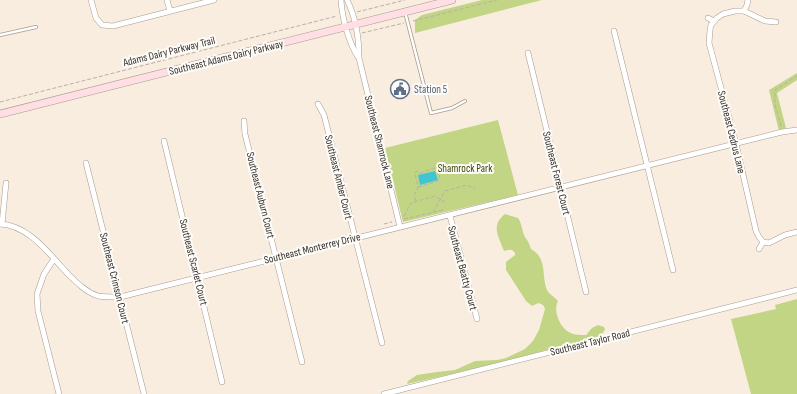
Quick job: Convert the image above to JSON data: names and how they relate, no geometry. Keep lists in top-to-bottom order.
{
  "streets": {
    "main road": ["Southeast Adams Dairy Parkway"],
    "street": [
      "Southeast Cedrus Lane",
      "Southeast Shamrock Lane",
      "Southeast Forest Court",
      "Southeast Amber Court",
      "Southeast Auburn Court",
      "Southeast Monterrey Drive",
      "Southeast Scarlet Court",
      "Southeast Beatty Court",
      "Southeast Crimson Court",
      "Southeast Taylor Road"
    ],
    "path": ["Adams Dairy Parkway Trail"]
  },
  "crossings": [
    ["Southeast Adams Dairy Parkway", "Southeast Shamrock Lane"],
    ["Southeast Cedrus Lane", "Southeast Monterrey Drive"],
    ["Southeast Shamrock Lane", "Southeast Monterrey Drive"],
    ["Southeast Forest Court", "Southeast Monterrey Drive"],
    ["Southeast Amber Court", "Southeast Monterrey Drive"],
    ["Southeast Auburn Court", "Southeast Monterrey Drive"],
    ["Southeast Monterrey Drive", "Southeast Scarlet Court"],
    ["Southeast Monterrey Drive", "Southeast Beatty Court"],
    ["Southeast Monterrey Drive", "Southeast Crimson Court"]
  ],
  "parks": ["Shamrock Park"],
  "places": {
    "public building": ["Station 5"]
  }
}
